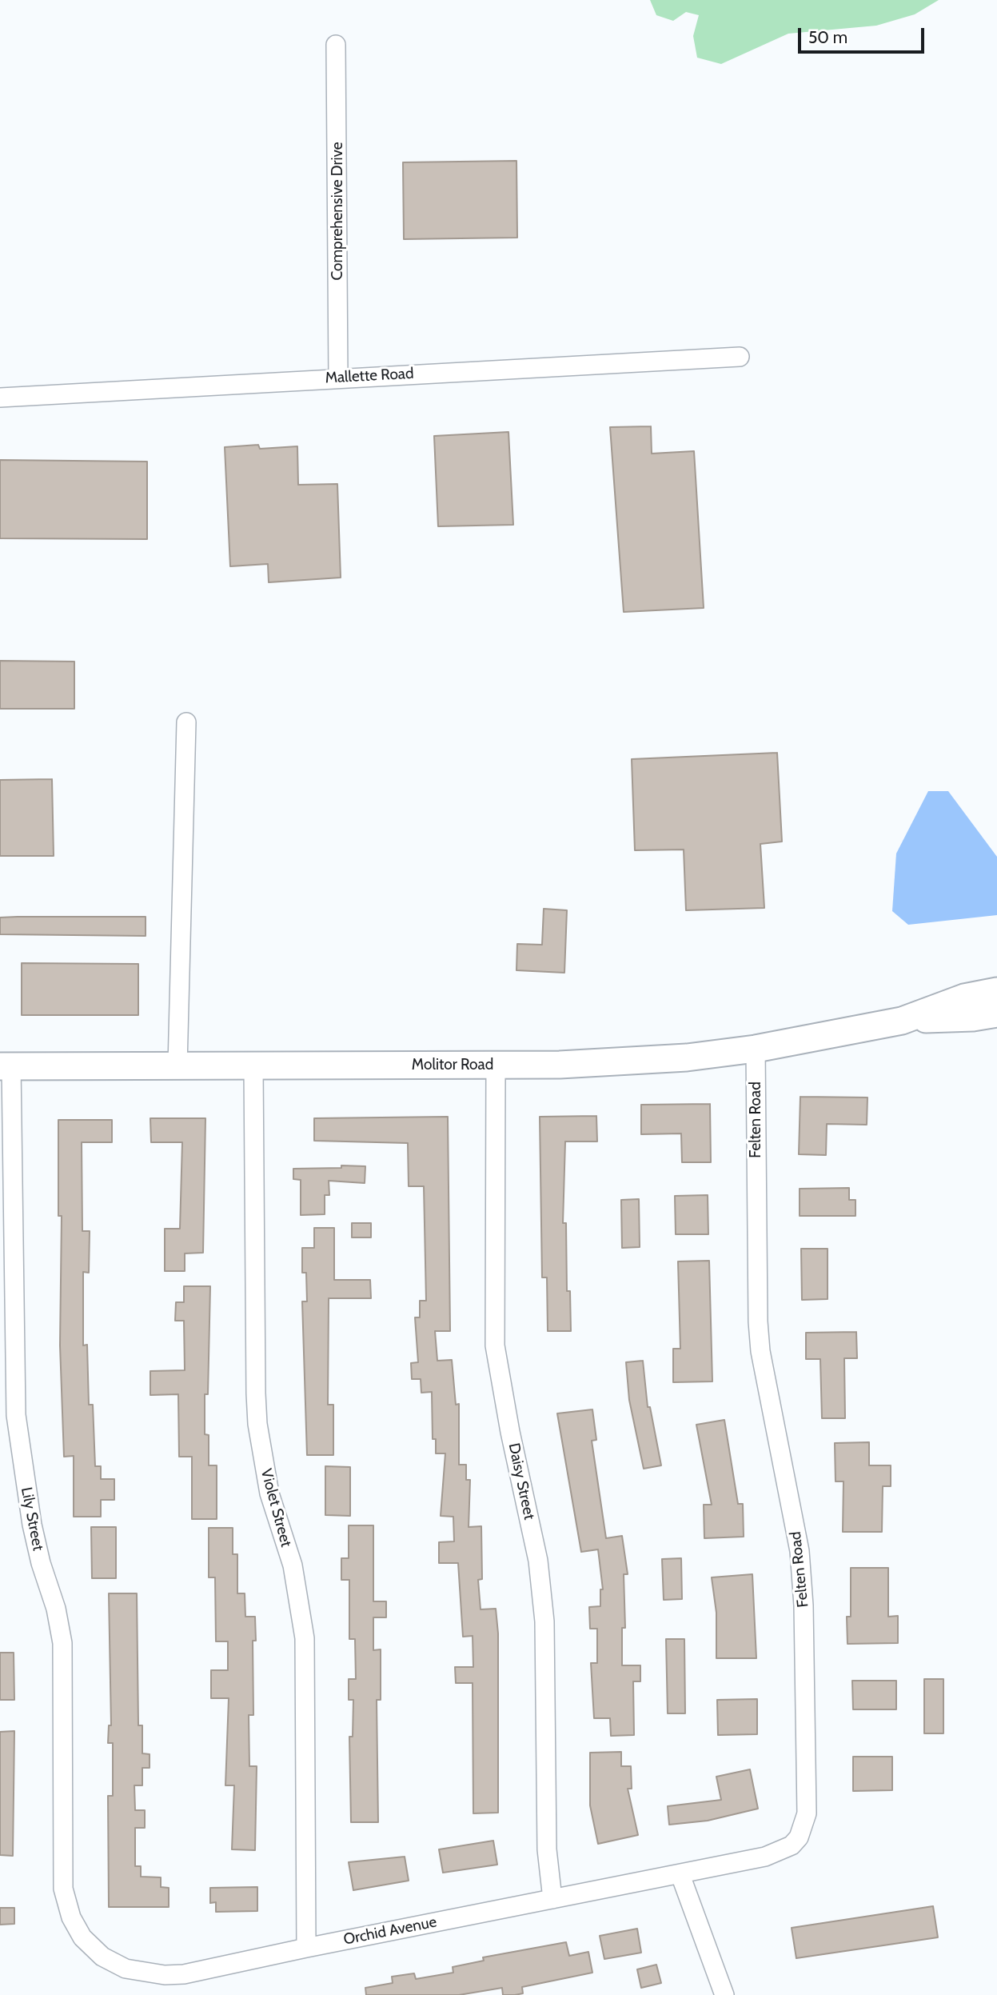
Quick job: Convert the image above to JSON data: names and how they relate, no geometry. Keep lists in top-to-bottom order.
{
  "streets": {
    "street": [
      "Comprehensive Drive",
      "Mallette Road",
      "Molitor Road",
      "Felten Road",
      "Daisy Street",
      "Violet Street",
      "Lily Street",
      "Orchid Avenue"
    ]
  },
  "crossings": [
    ["Comprehensive Drive", "Mallette Road"],
    ["Molitor Road", "Felten Road"],
    ["Molitor Road", "Daisy Street"],
    ["Molitor Road", "Violet Street"],
    ["Molitor Road", "Lily Street"],
    ["Felten Road", "Orchid Avenue"],
    ["Daisy Street", "Orchid Avenue"],
    ["Violet Street", "Orchid Avenue"],
    ["Lily Street", "Orchid Avenue"]
  ],
  "scale_bar": "50 m"
}
